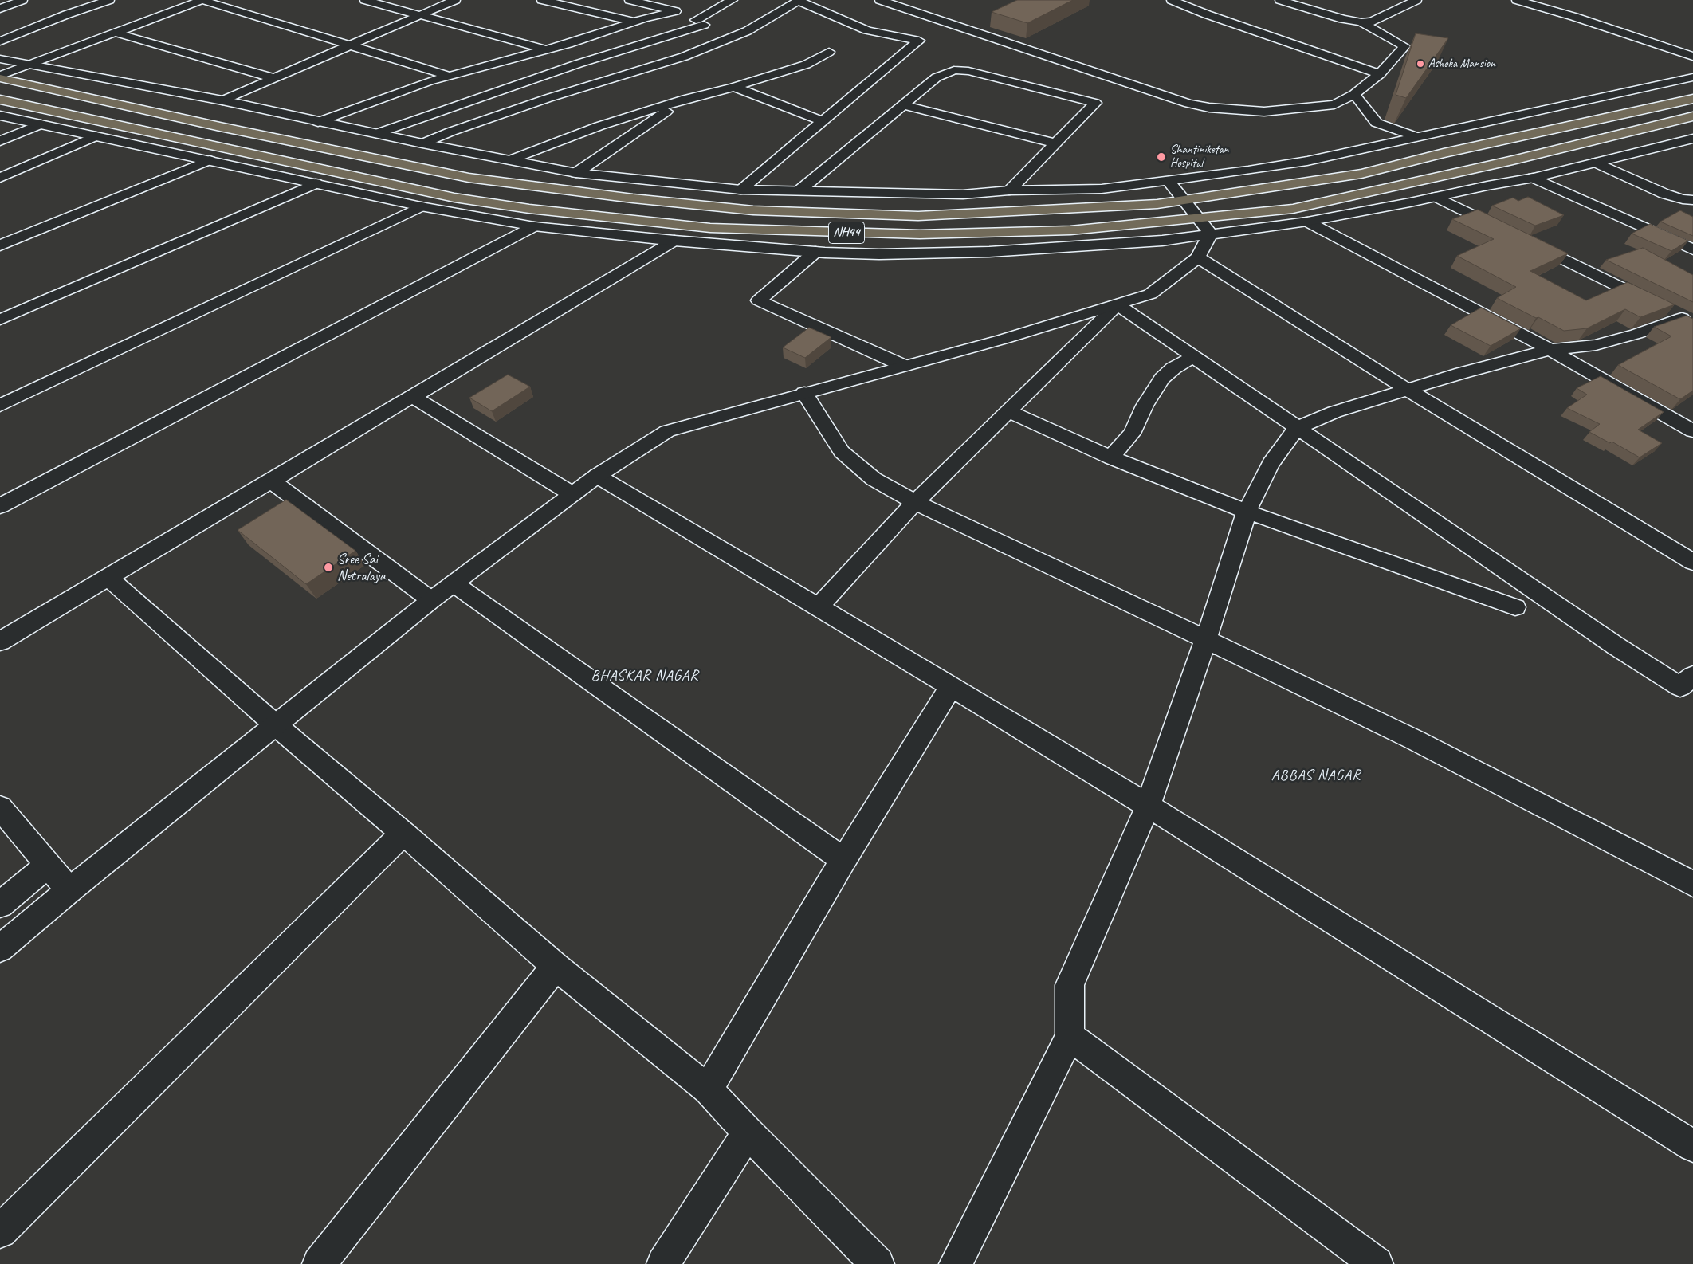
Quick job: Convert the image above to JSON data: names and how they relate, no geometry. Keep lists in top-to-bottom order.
{
  "streets": {
    "highway": ["NH44"]
  },
  "districts": ["BHASKAR NAGAR", "ABBAS NAGAR"],
  "places": ["Ashoka Mansion", "Shantiniketan Hospital", "Sree Sai Netralaya"]
}
